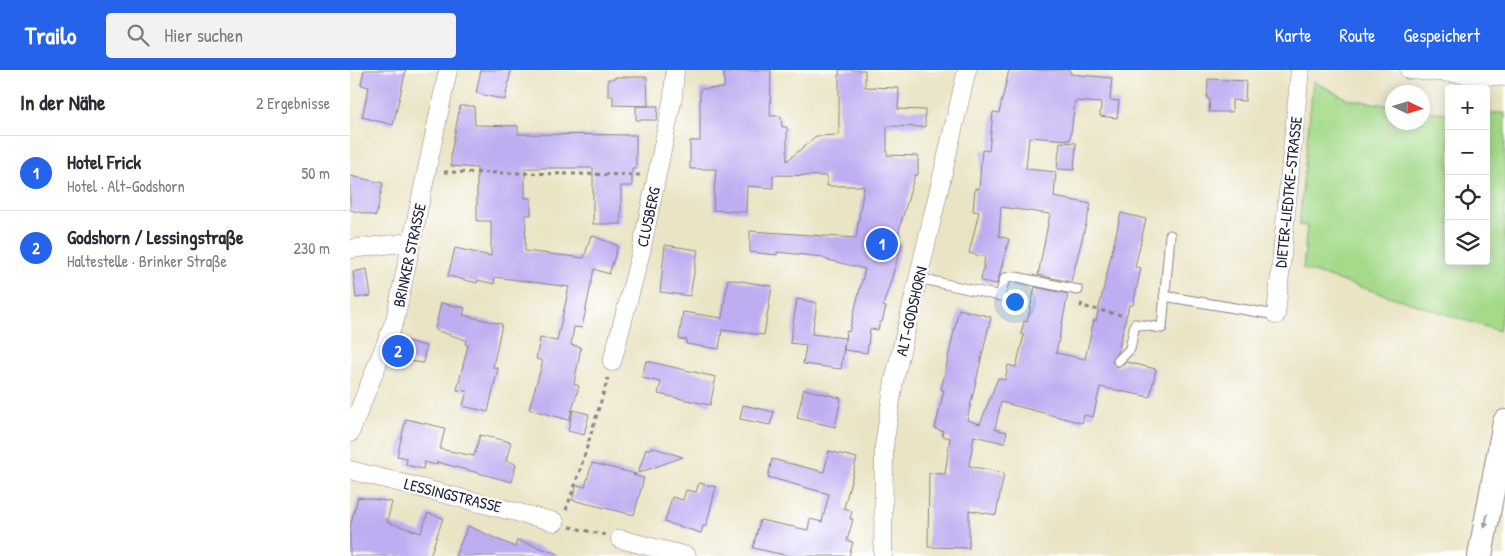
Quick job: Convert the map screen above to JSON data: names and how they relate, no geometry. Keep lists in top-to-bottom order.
{
  "streets": {
    "street": [
      "DIETER-LIEDTKE-STRASSE",
      "CLUSBERG",
      "BRINKER STRASSE",
      "ALT-GODSHORN",
      "LESSINGSTRASSE"
    ]
  },
  "north": "right",
  "page": {
    "header": "Trailo",
    "search": "Hier suchen",
    "nav": ["Karte", "Route", "Gespeichert"],
    "heading": ["In der Nähe", "2 Ergebnisse"],
    "map_buttons": ["+", "−"],
    "list": [
      {
        "mark": "1",
        "name": "Hotel Frick",
        "note": "Hotel · Alt-Godshorn",
        "value": "50 m"
      },
      {
        "mark": "2",
        "name": "Godshorn / Lessingstraße",
        "note": "Haltestelle · Brinker Straße",
        "value": "230 m"
      }
    ],
    "pins": ["1", "2"]
  }
}
